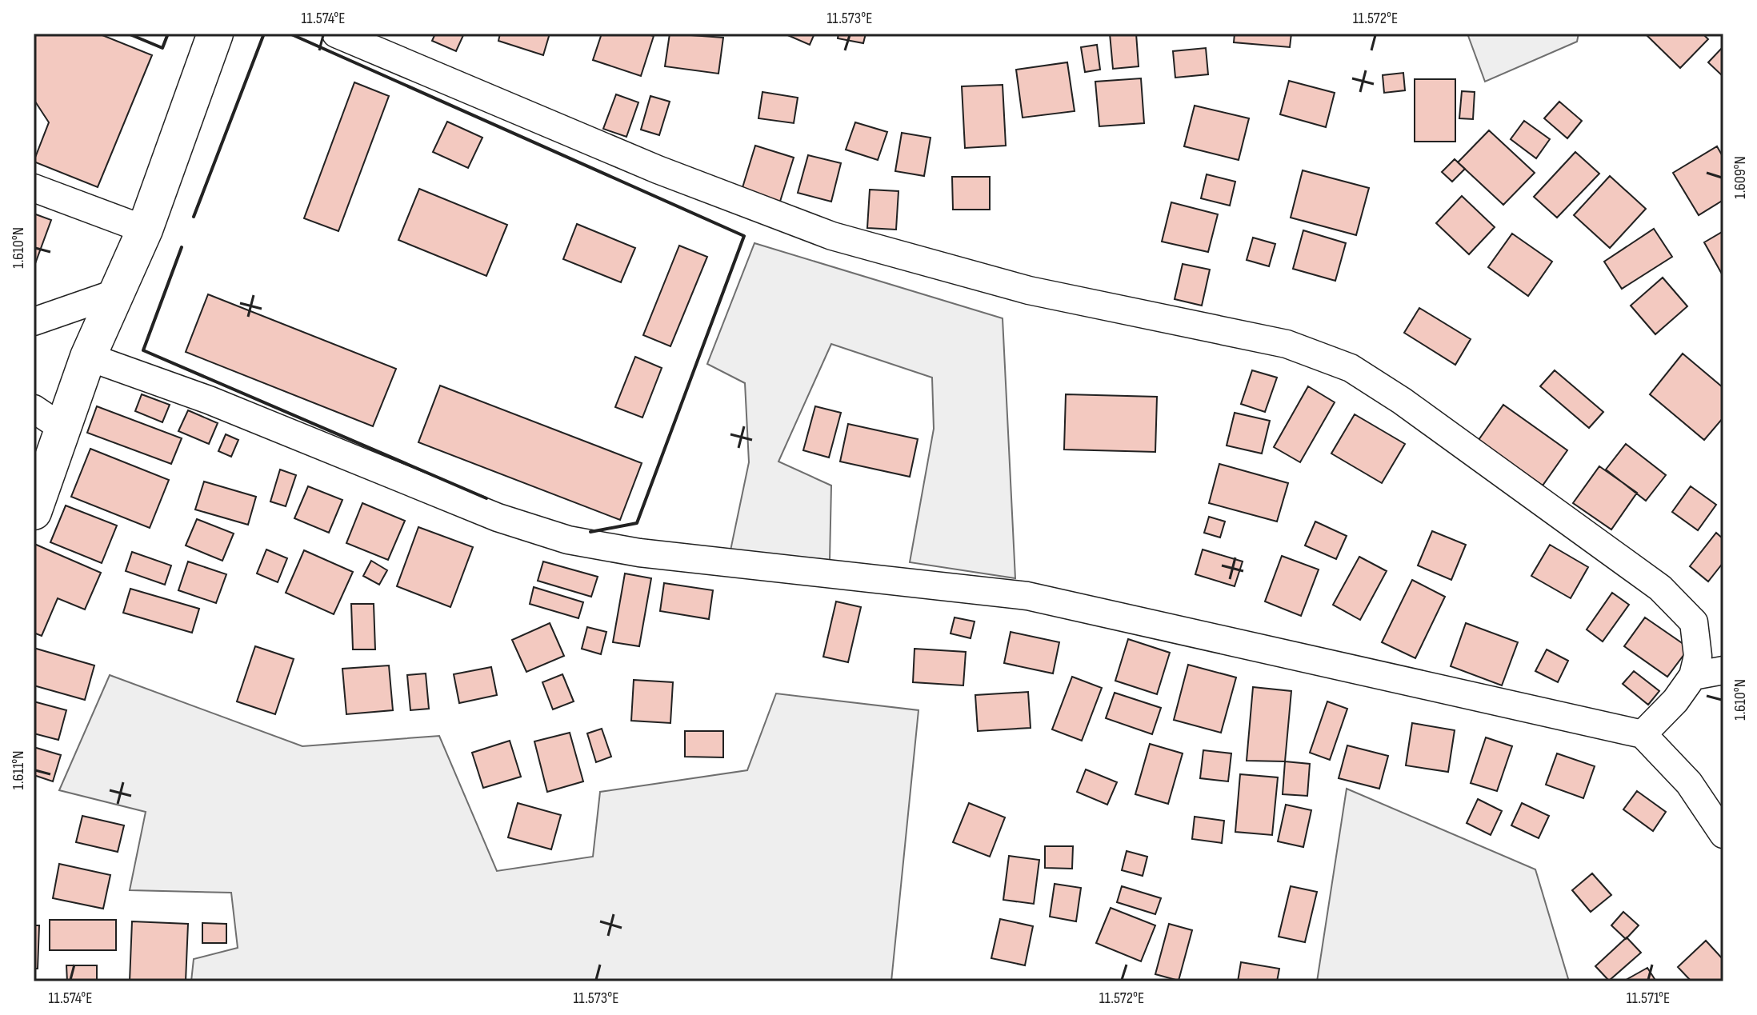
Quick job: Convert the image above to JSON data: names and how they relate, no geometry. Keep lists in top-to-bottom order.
{
  "coordinates": [
    "11.574°E",
    "11.573°E",
    "11.572°E",
    "1.609°N",
    "1.610°N",
    "1.611°N",
    "11.571°E"
  ]
}
